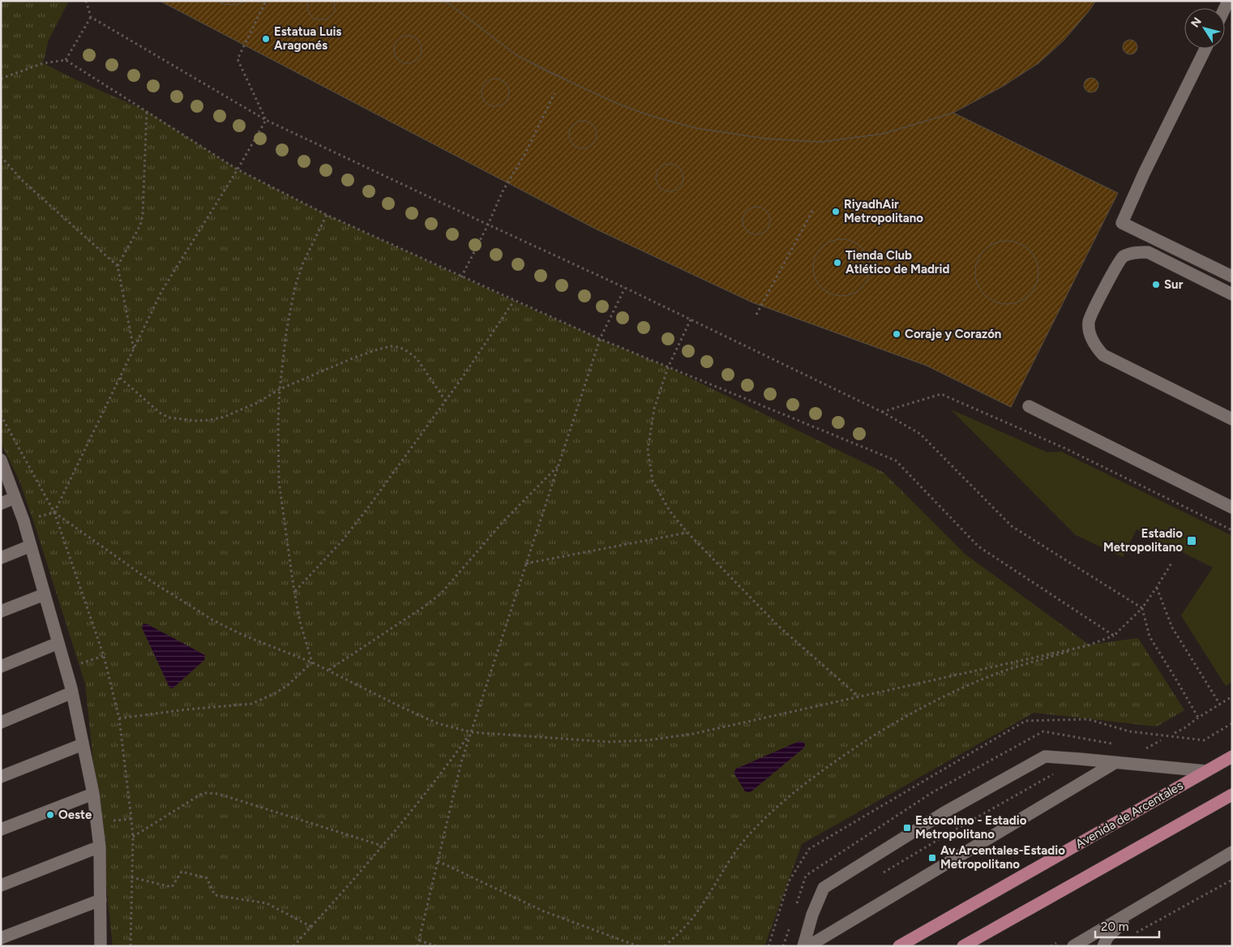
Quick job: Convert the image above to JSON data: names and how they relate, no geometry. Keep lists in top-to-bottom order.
{
  "streets": {
    "main road": ["Avenida de Arcentales"]
  },
  "places": {
    "other": [
      "Estatua Luis Aragonés",
      "RiyadhAir Metropolitano",
      "Tienda Club Atlético de Madrid",
      "Sur",
      "Coraje y Corazón",
      "Oeste"
    ],
    "transit": ["Estadio Metropolitano", "Estocolmo - Estadio Metropolitano", "Av.Arcentales-Estadio Metropolitano"]
  },
  "scale_bar": "20 m",
  "north": "top left"
}
